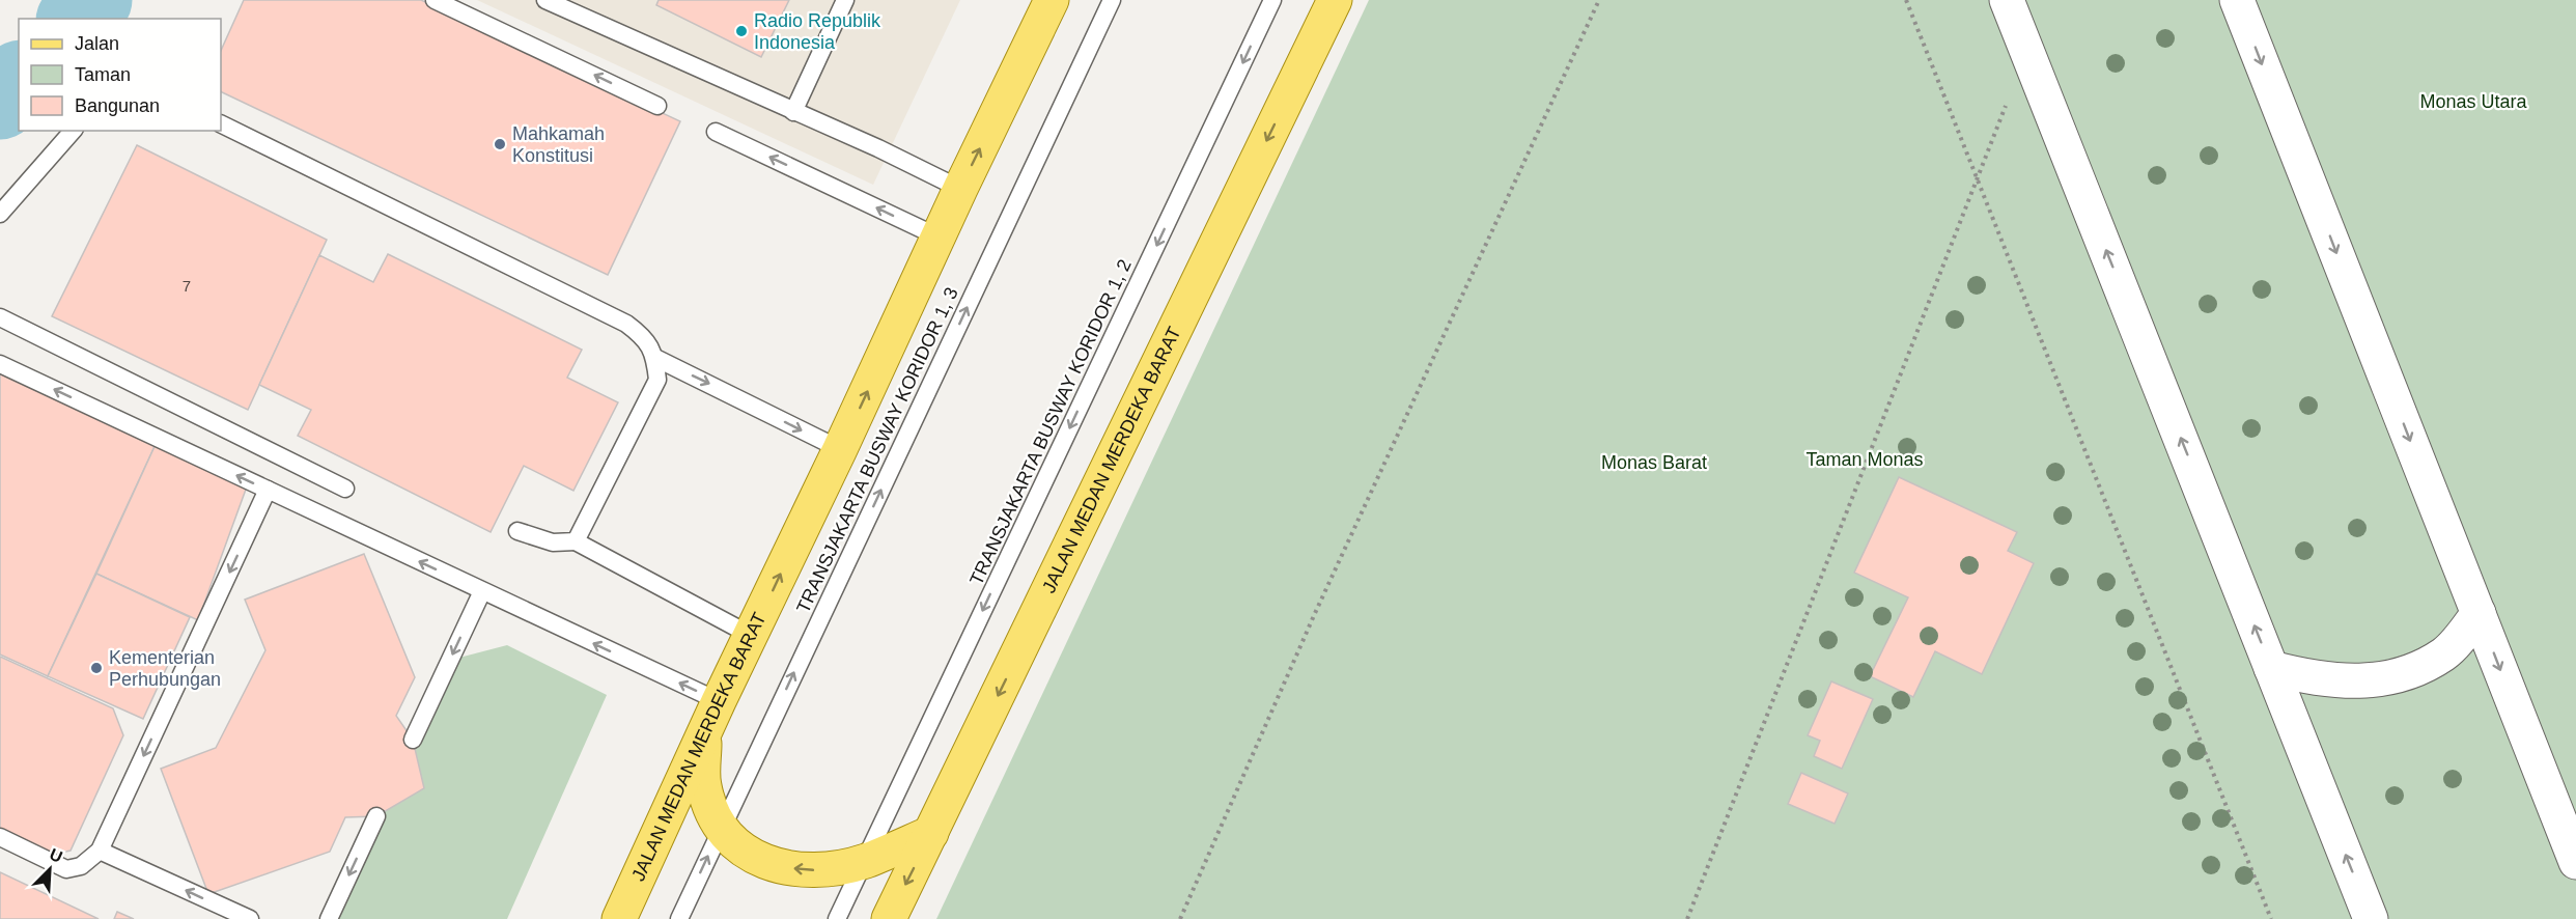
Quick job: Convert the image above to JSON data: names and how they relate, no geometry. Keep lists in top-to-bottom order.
{
  "streets": {
    "main road": ["JALAN MEDAN MERDEKA BARAT"],
    "lane": ["TRANSJAKARTA BUSWAY KORIDOR 1, 2", "TRANSJAKARTA BUSWAY KORIDOR 1, 3"]
  },
  "one_way": ["TRANSJAKARTA BUSWAY KORIDOR 1, 2", "TRANSJAKARTA BUSWAY KORIDOR 1, 3"],
  "parks": ["Monas Utara", "Taman Monas", "Monas Barat"],
  "places": ["Radio Republik Indonesia", "Mahkamah Konstitusi", "Kementerian Perhubungan"],
  "house_numbers": ["7"],
  "legend": ["Jalan", "Taman", "Bangunan"],
  "north": "top right"
}
